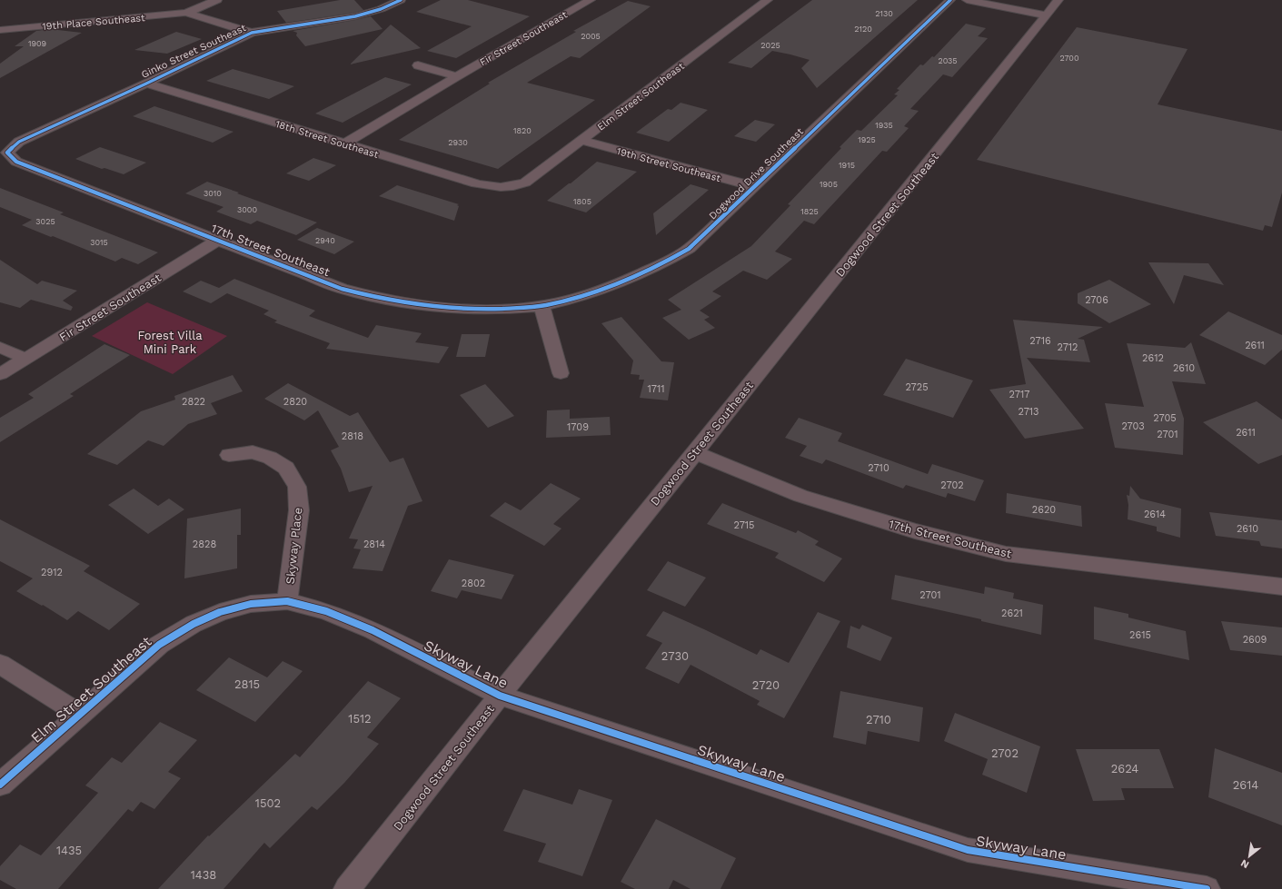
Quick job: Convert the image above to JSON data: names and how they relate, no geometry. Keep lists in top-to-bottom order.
{
  "streets": {
    "street": [
      "19th Place Southeast",
      "Fir Street Southeast",
      "Ginko Street Southeast",
      "Elm Street Southeast",
      "18th Street Southeast",
      "19th Street Southeast",
      "Dogwood Drive Southeast",
      "Dogwood Street Southeast",
      "17th Street Southeast",
      "Skyway Place",
      "Skyway Lane"
    ]
  },
  "crossings": [
    ["Fir Street Southeast", "18th Street Southeast"],
    ["Fir Street Southeast", "17th Street Southeast"],
    ["Ginko Street Southeast", "18th Street Southeast"],
    ["Ginko Street Southeast", "17th Street Southeast"],
    ["Elm Street Southeast", "18th Street Southeast"],
    ["Elm Street Southeast", "19th Street Southeast"],
    ["Elm Street Southeast", "Skyway Place"],
    ["Elm Street Southeast", "Skyway Lane"],
    ["19th Street Southeast", "Dogwood Drive Southeast"],
    ["Dogwood Drive Southeast", "17th Street Southeast"],
    ["Dogwood Street Southeast", "17th Street Southeast"],
    ["Dogwood Street Southeast", "Skyway Lane"],
    ["Skyway Place", "Skyway Lane"]
  ],
  "parks": ["Forest Villa Mini Park"],
  "house_numbers": [
    "2130",
    "2120",
    "2005",
    "1909",
    "2025",
    "2700",
    "2035",
    "1935",
    "1820",
    "1925",
    "2930",
    "1915",
    "1905",
    "3010",
    "1805",
    "3000",
    "1825",
    "3025",
    "2940",
    "3015",
    "2706",
    "2716",
    "2611",
    "2712",
    "2612",
    "2610",
    "2725",
    "1711",
    "2717",
    "2822",
    "2820",
    "2713",
    "2705",
    "2703",
    "1709",
    "2611",
    "2701",
    "2818",
    "2710",
    "2702",
    "2620",
    "2614",
    "2715",
    "2610",
    "2828",
    "2814",
    "2912",
    "2802",
    "2701",
    "2621",
    "2615",
    "2609",
    "2730",
    "2815",
    "2720",
    "1512",
    "2710",
    "2702",
    "2624",
    "2614",
    "1502",
    "1435",
    "1438"
  ],
  "north": "bottom left"
}
